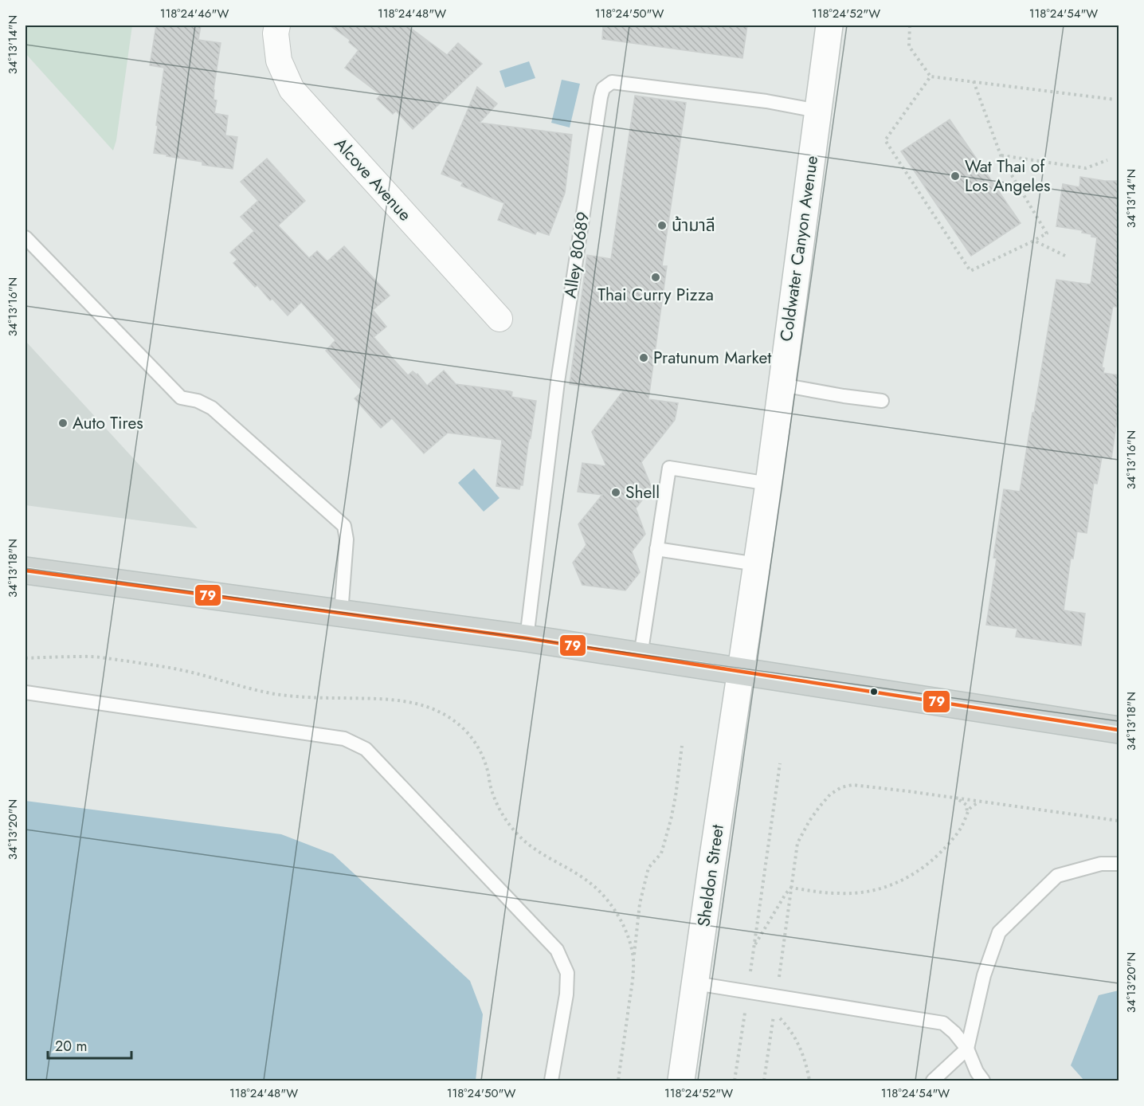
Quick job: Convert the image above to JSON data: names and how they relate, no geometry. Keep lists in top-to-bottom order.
{
  "streets": {
    "main road": ["Coldwater Canyon Avenue", "Sheldon Street"],
    "street": ["Alcove Avenue"],
    "lane": ["Alley 80689"]
  },
  "crossings": [
    ["Coldwater Canyon Avenue", "Alley 80689"],
    ["Coldwater Canyon Avenue", "Sheldon Street"]
  ],
  "places": [
    "Wat Thai of Los Angeles",
    "น้ามาลี",
    "Thai Curry Pizza",
    "Pratunum Market",
    "Auto Tires",
    "Shell"
  ],
  "lines": ["transit line 79"],
  "scale_bar": "20 m",
  "coordinates": [
    "118°24'46\"W",
    "118°24'48\"W",
    "118°24'50\"W",
    "118°24'52\"W",
    "118°24'54\"W",
    "34°13'14\"N",
    "34°13'16\"N",
    "34°13'18\"N",
    "34°13'20\"N"
  ]
}
